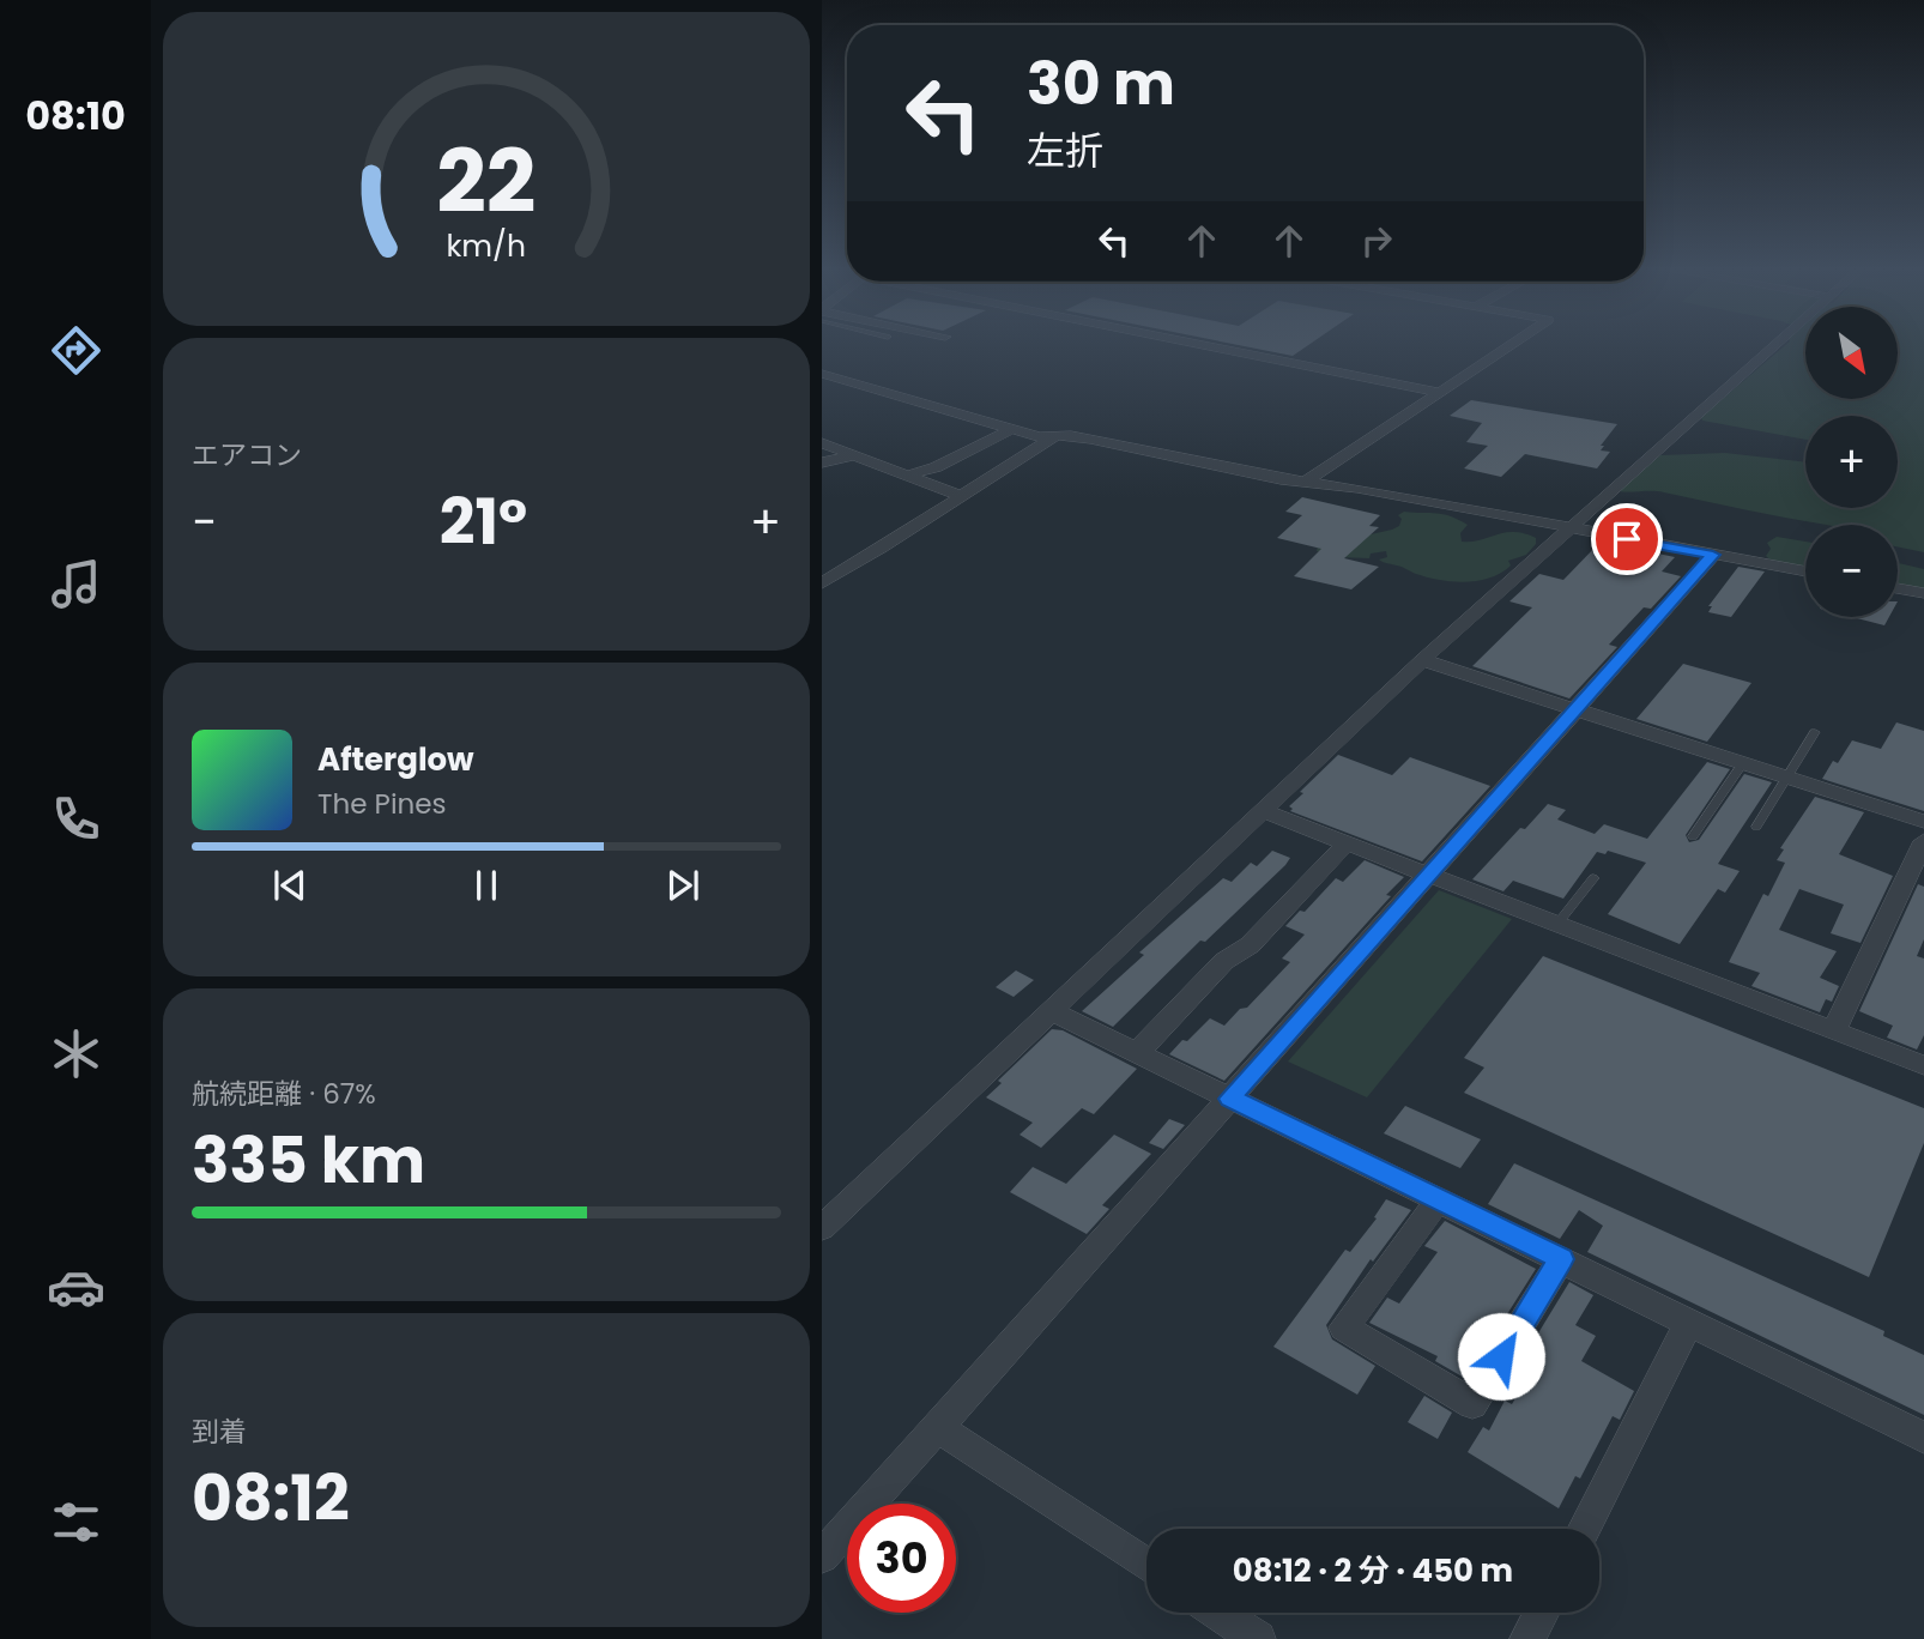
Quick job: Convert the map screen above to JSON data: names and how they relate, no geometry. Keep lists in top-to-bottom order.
{
  "north": "bottom right",
  "page": {
    "tabs": "08:10",
    "turn": ["30 m", "左折"],
    "map_buttons": ["+", "−"],
    "tile": [
      "エアコン",
      ["航続距離 · 67%", "335 km"],
      ["到着", "08:12"]
    ],
    "heat": ["−", "21°", "+"],
    "song": ["Afterglow", "The Pines"],
    "limit": "30",
    "trip": "08:12 · 2 分 · 450 m",
    "gauge": ["22", "km/h"]
  }
}
